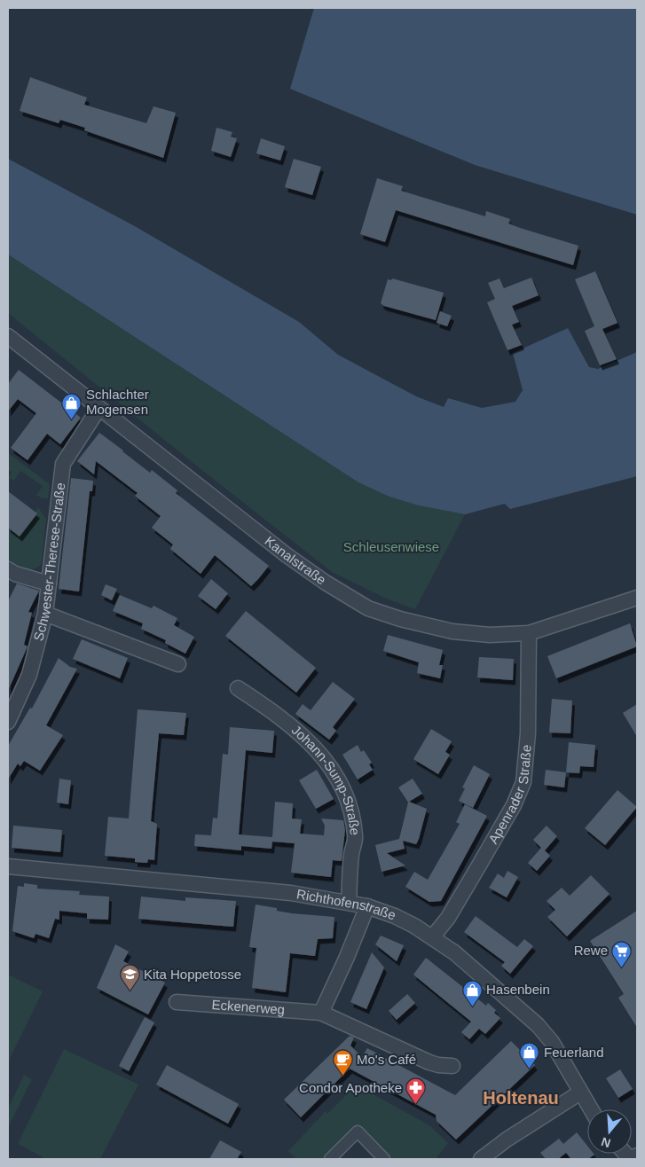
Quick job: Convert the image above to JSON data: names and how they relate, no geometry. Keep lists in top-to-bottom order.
{
  "streets": {
    "street": [
      "Kanalstraße",
      "Schwester-Therese-Straße",
      "Johann-Sump-Straße",
      "Apenrader Straße",
      "Richthofenstraße",
      "Eckenerweg"
    ]
  },
  "crossings": [
    ["Kanalstraße", "Schwester-Therese-Straße"],
    ["Kanalstraße", "Apenrader Straße"],
    ["Johann-Sump-Straße", "Richthofenstraße"],
    ["Apenrader Straße", "Richthofenstraße"]
  ],
  "districts": ["Holtenau"],
  "parks": ["Schleusenwiese"],
  "places": {
    "shop": ["Schlachter Mogensen", "Hasenbein", "Feuerland"],
    "supermarket": ["Rewe"],
    "school or university": ["Kita Hoppetosse"],
    "cafe": ["Mo's Café"],
    "pharmacy": ["Condor Apotheke"]
  },
  "north": "bottom"
}
